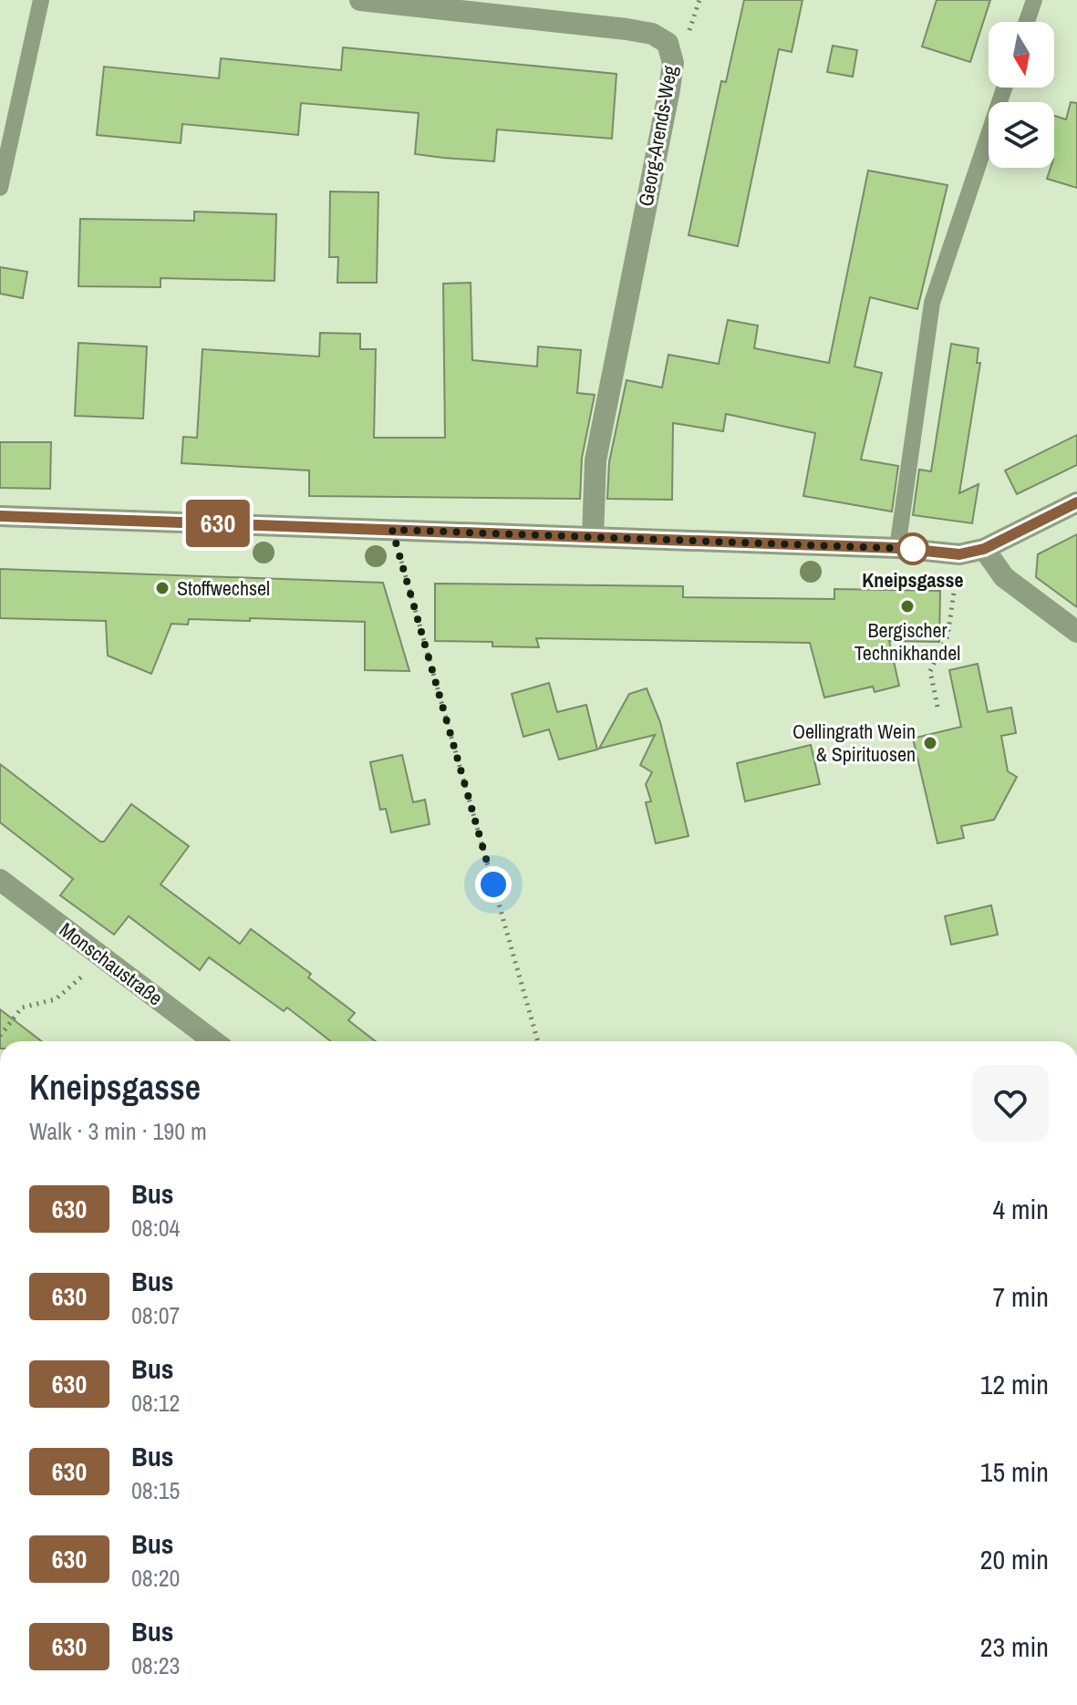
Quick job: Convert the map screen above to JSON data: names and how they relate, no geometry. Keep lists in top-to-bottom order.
{
  "streets": {
    "street": ["Georg-Arends-Weg", "Monschaustraße"]
  },
  "places": [
    "Kneipsgasse",
    "Stoffwechsel",
    "Bergischer Technikhandel",
    "Oellingrath Wein & Spirituosen"
  ],
  "lines": ["bus line 630"],
  "north": "bottom",
  "page": {
    "on_map": "630",
    "heading": ["Kneipsgasse", "Walk · 3 min · 190 m"],
    "list": [
      {
        "mark": "630",
        "name": "Bus",
        "note": "08:04",
        "value": "4 min"
      },
      {
        "mark": "630",
        "name": "Bus",
        "note": "08:07",
        "value": "7 min"
      },
      {
        "mark": "630",
        "name": "Bus",
        "note": "08:12",
        "value": "12 min"
      },
      {
        "mark": "630",
        "name": "Bus",
        "note": "08:15",
        "value": "15 min"
      },
      {
        "mark": "630",
        "name": "Bus",
        "note": "08:20",
        "value": "20 min"
      },
      {
        "mark": "630",
        "name": "Bus",
        "note": "08:23",
        "value": "23 min"
      }
    ]
  }
}
